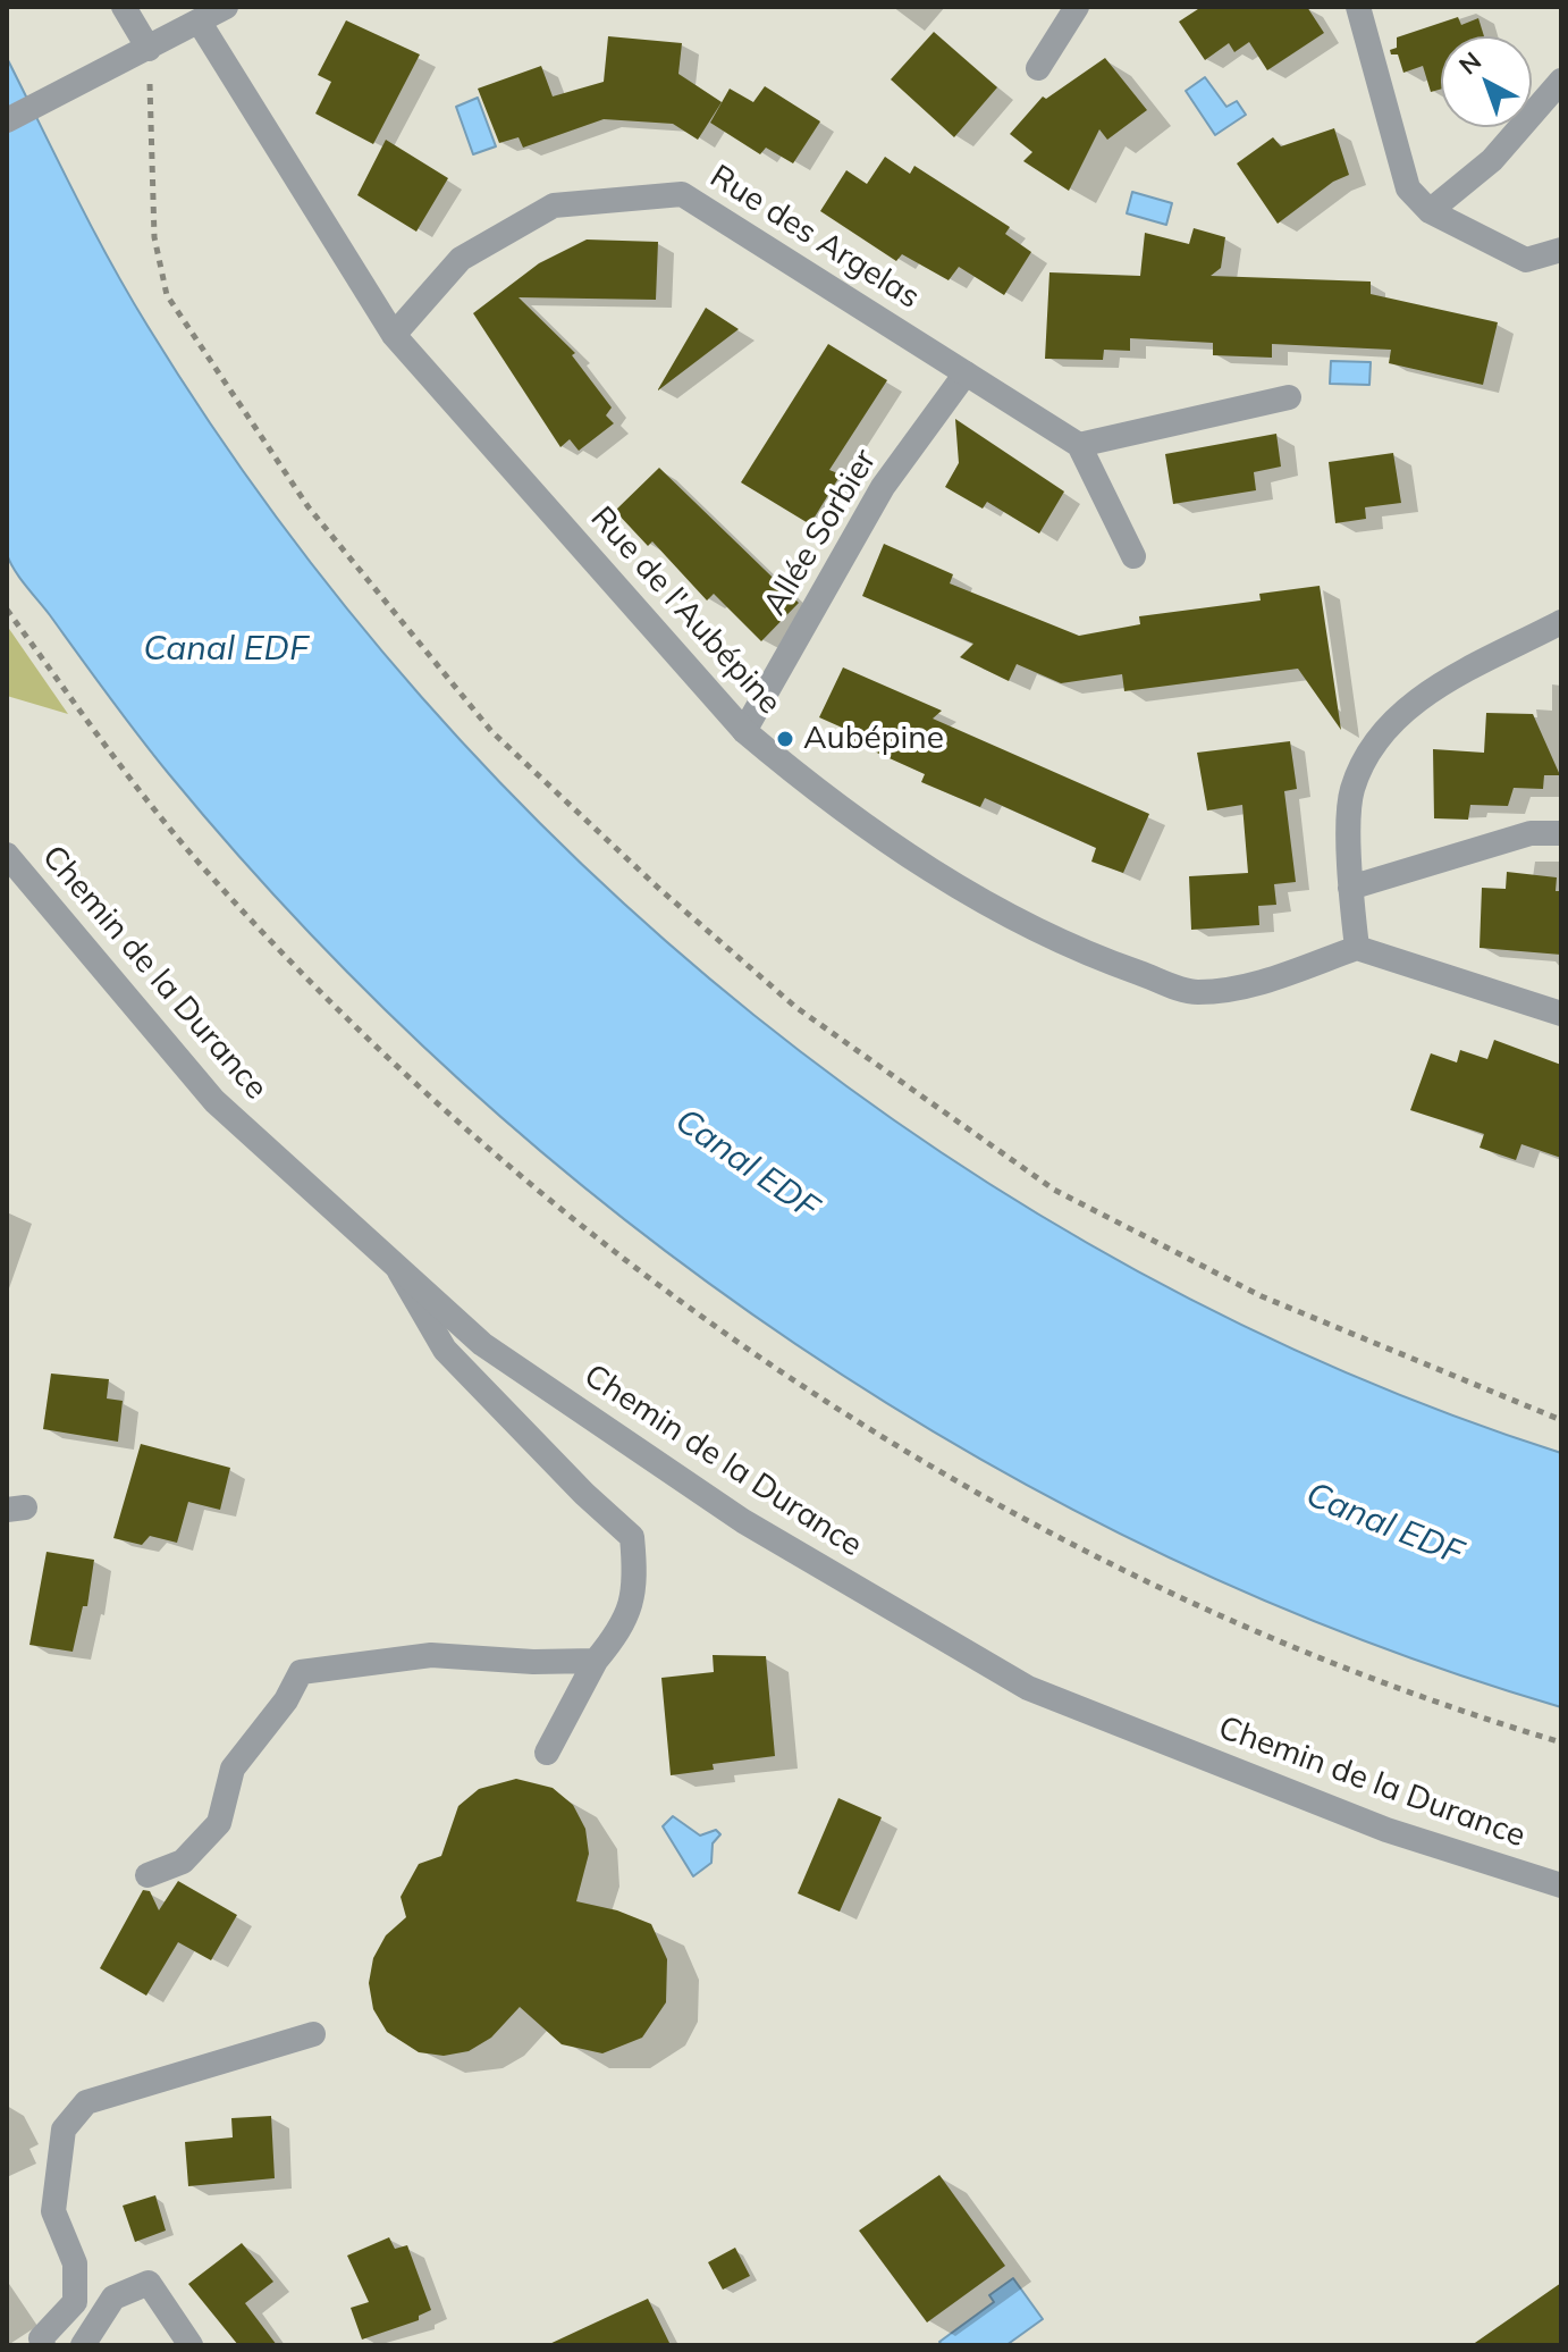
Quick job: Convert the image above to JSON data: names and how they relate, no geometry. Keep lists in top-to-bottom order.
{
  "streets": {
    "street": [
      "Rue des Argelas",
      "Allée Sorbier",
      "Rue de l'Aubépine",
      "Chemin de la Durance"
    ]
  },
  "crossings": [
    ["Rue des Argelas", "Allée Sorbier"],
    ["Rue des Argelas", "Rue de l'Aubépine"],
    ["Allée Sorbier", "Rue de l'Aubépine"]
  ],
  "water": ["Canal EDF"],
  "places": ["Aubépine"],
  "north": "top left"
}
